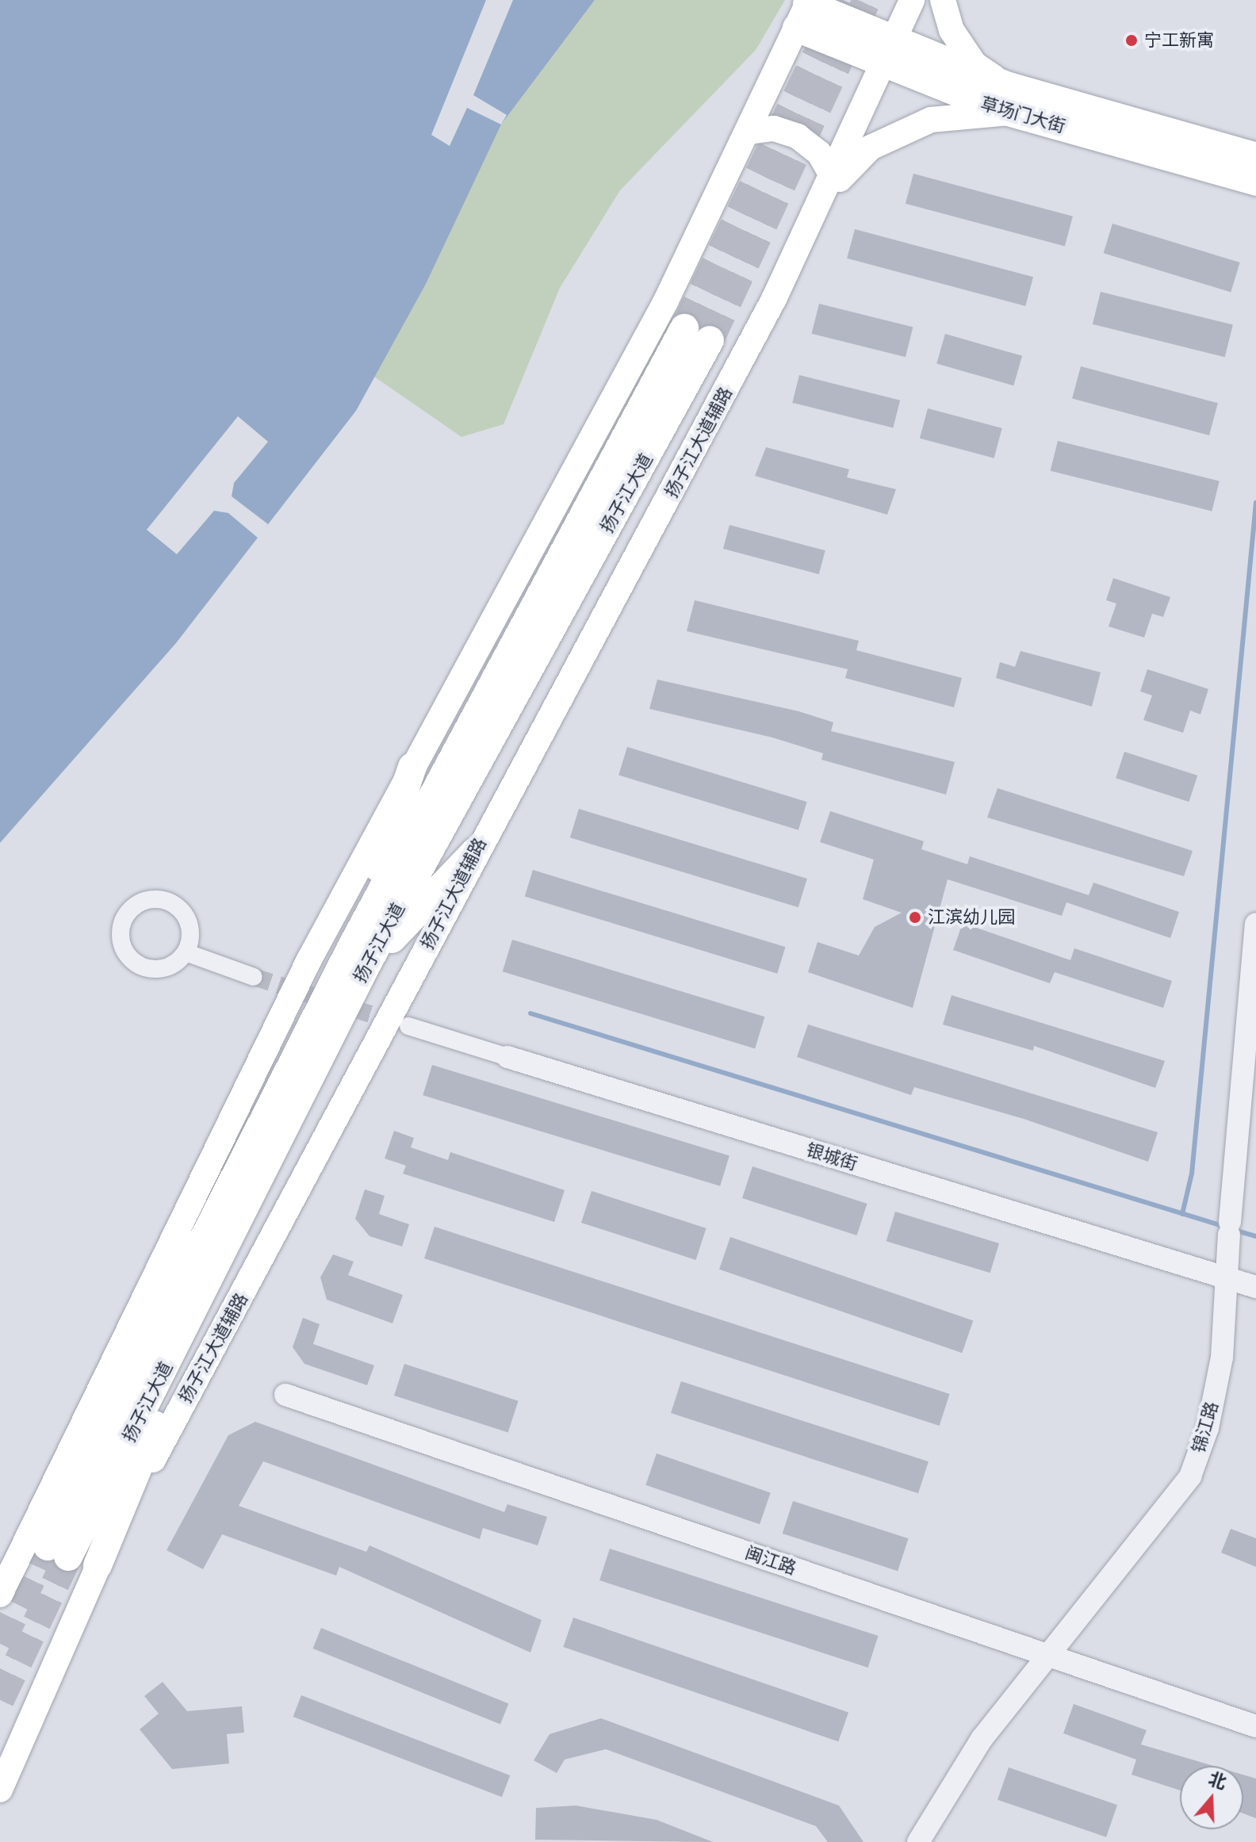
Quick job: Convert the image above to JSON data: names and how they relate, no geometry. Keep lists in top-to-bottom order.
{
  "streets": {
    "main road": ["草场门大街", "扬子江大道辅路", "扬子江大道"],
    "street": ["银城街", "锦江路", "闽江路"]
  },
  "crossings": [
    ["草场门大街", "扬子江大道辅路"],
    ["银城街", "锦江路"],
    ["锦江路", "闽江路"]
  ],
  "places": ["宁工新寓", "江滨幼儿园"],
  "north": "top"
}
